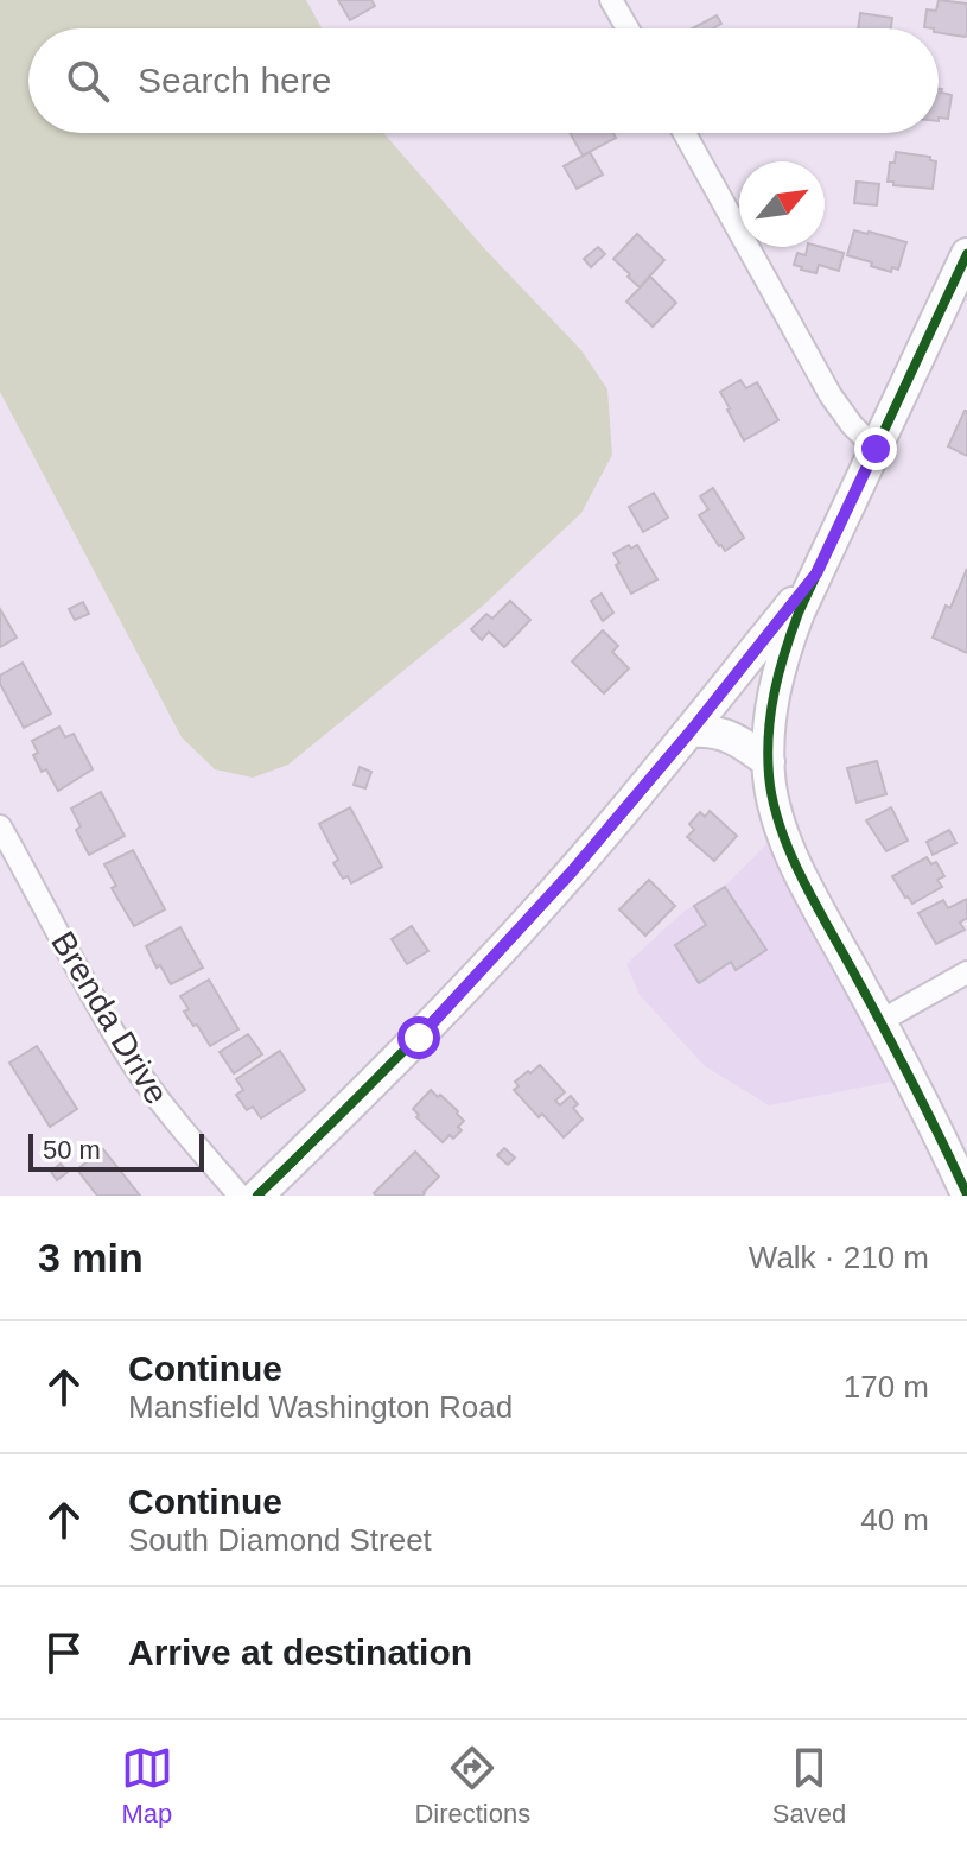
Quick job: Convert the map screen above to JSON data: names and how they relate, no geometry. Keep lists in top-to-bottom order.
{
  "streets": {
    "street": ["Brenda Drive"]
  },
  "scale_bar": "50 m",
  "north": "top right",
  "page": {
    "search": "Search here",
    "scale": "50 m",
    "heading": ["3 min", "Walk · 210 m"],
    "list": [
      ["Continue", "Mansfield Washington Road", "170 m"],
      ["Continue", "South Diamond Street", "40 m"],
      "Arrive at destination"
    ],
    "nav": ["Map", "Directions", "Saved"]
  }
}
